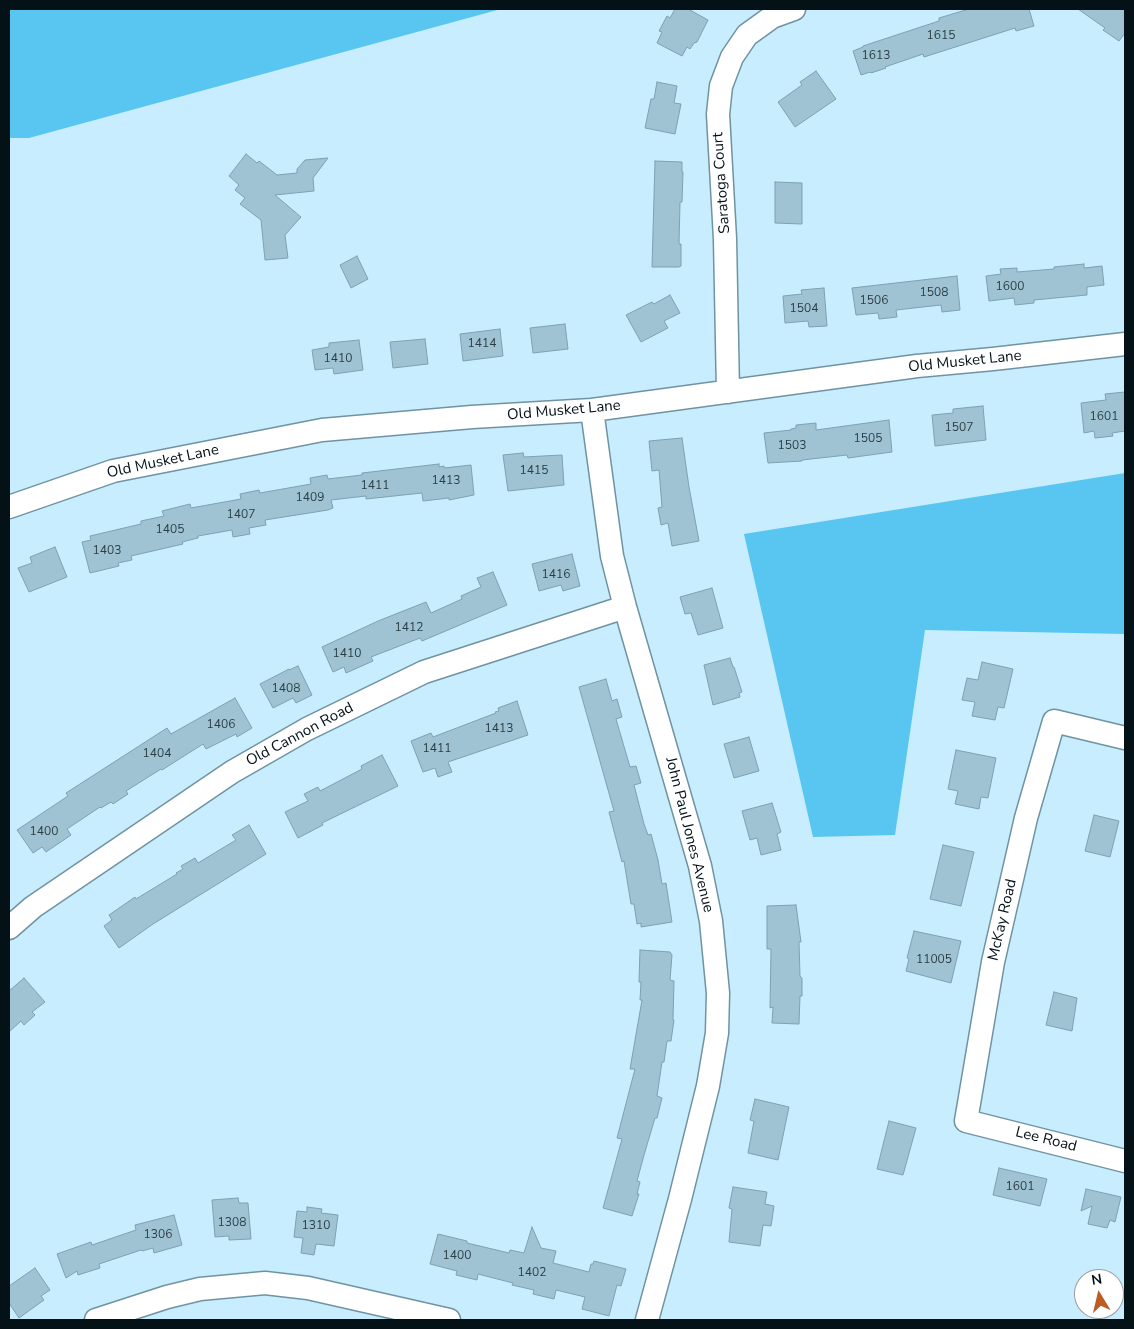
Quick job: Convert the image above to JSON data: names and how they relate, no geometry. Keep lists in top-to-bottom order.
{
  "streets": {
    "street": [
      "Saratoga Court",
      "Old Musket Lane",
      "Old Cannon Road",
      "John Paul Jones Avenue",
      "McKay Road",
      "Lee Road"
    ]
  },
  "crossings": [
    ["Saratoga Court", "Old Musket Lane"],
    ["Old Musket Lane", "John Paul Jones Avenue"],
    ["Old Cannon Road", "John Paul Jones Avenue"],
    ["McKay Road", "Lee Road"]
  ],
  "house_numbers": [
    "1615",
    "1613",
    "1600",
    "1508",
    "1506",
    "1504",
    "1414",
    "1410",
    "1601",
    "1507",
    "1505",
    "1503",
    "1415",
    "1413",
    "1411",
    "1409",
    "1407",
    "1405",
    "1403",
    "1416",
    "1412",
    "1410",
    "1408",
    "1406",
    "1413",
    "1411",
    "1404",
    "1400",
    "11005",
    "1601",
    "1308",
    "1310",
    "1306",
    "1400",
    "1402"
  ],
  "north": "top"
}
